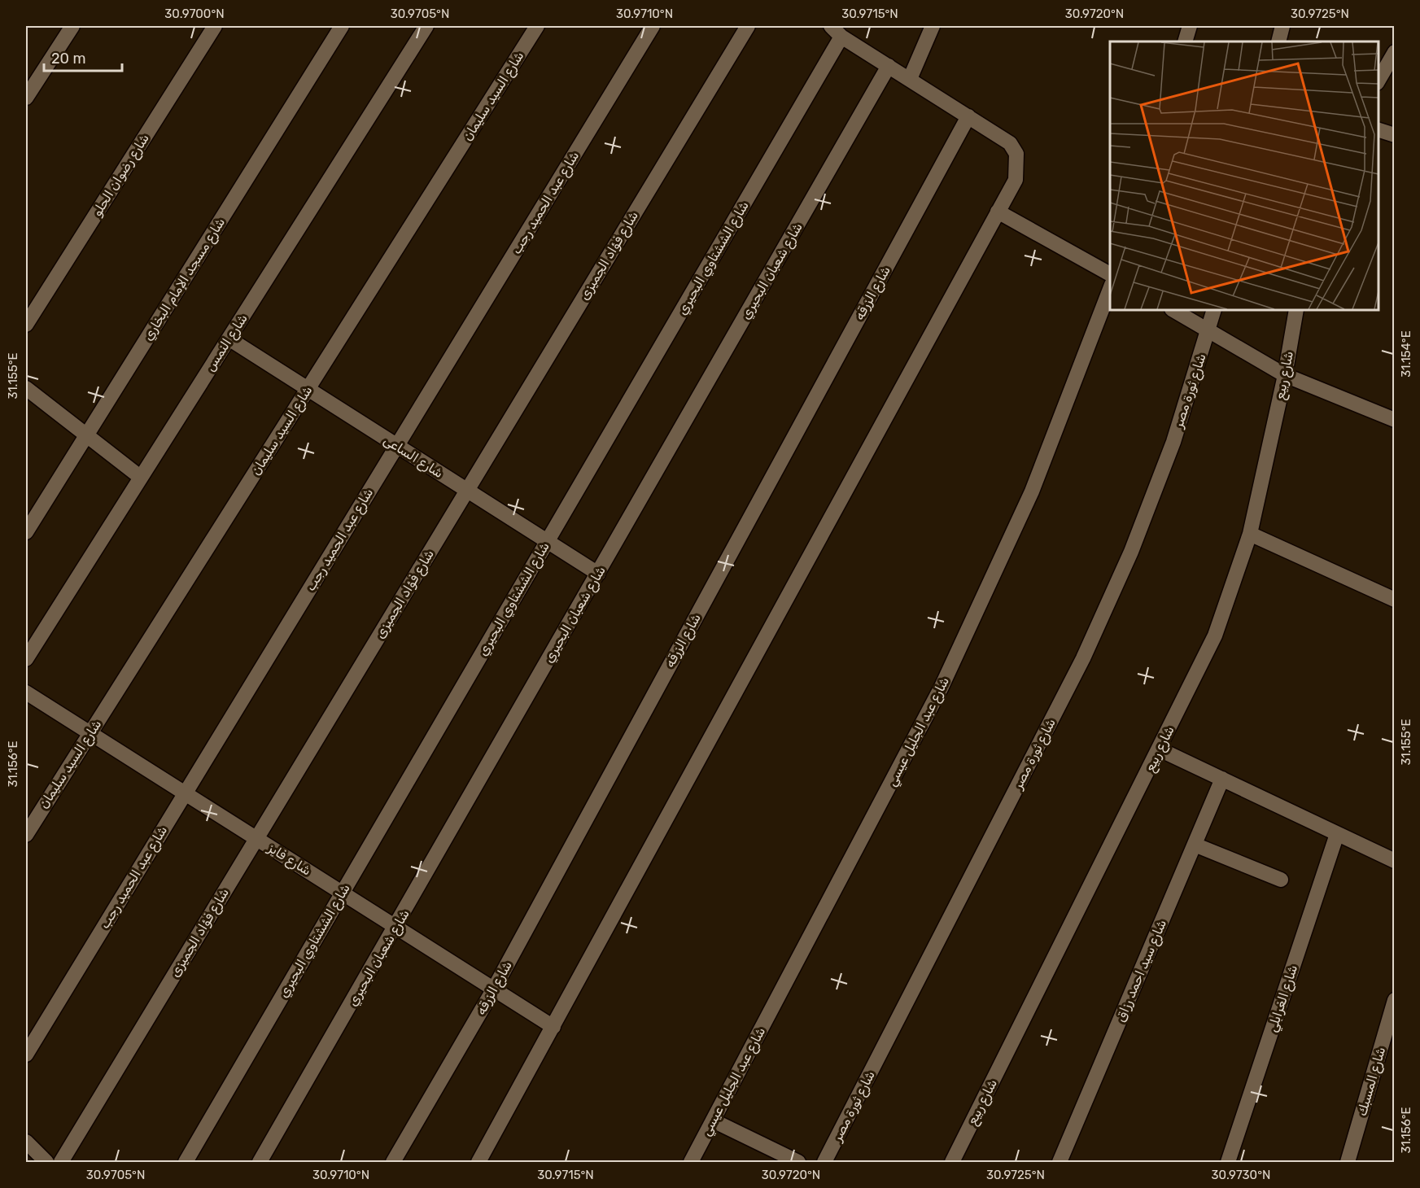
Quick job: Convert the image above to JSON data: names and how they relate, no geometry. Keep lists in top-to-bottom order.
{
  "streets": {
    "street": [
      "شارع السيد سليمان",
      "شارع رضوان الحلو",
      "شارع عبد الحميد رجب",
      "شارع فؤاد الجميزى",
      "شارع الششتاوي البحيري",
      "شارع شعبان البحيري",
      "شارع مسجد الإمام البخاري",
      "شارع الزرقه",
      "شارع النمس",
      "شارع ربيع",
      "شارع ثورة مصر",
      "شارع الساعى",
      "شارع عبد الجليل عيسي",
      "شارع فايز",
      "شارع سيد احمد رزاق",
      "شارع الغرابلي",
      "شارع المسبك"
    ]
  },
  "crossings": [
    ["شارع السيد سليمان", "شارع الساعى"],
    ["شارع السيد سليمان", "شارع فايز"],
    ["شارع عبد الحميد رجب", "شارع الساعى"],
    ["شارع عبد الحميد رجب", "شارع فايز"],
    ["شارع فؤاد الجميزى", "شارع الساعى"],
    ["شارع فؤاد الجميزى", "شارع فايز"],
    ["شارع الششتاوي البحيري", "شارع الساعى"],
    ["شارع الششتاوي البحيري", "شارع فايز"],
    ["شارع شعبان البحيري", "شارع الساعى"],
    ["شارع شعبان البحيري", "شارع فايز"],
    ["شارع الزرقه", "شارع فايز"],
    ["شارع النمس", "شارع الساعى"]
  ],
  "scale_bar": "20 m",
  "coordinates": [
    "30.9700°N",
    "30.9705°N",
    "30.9710°N",
    "30.9715°N",
    "30.9720°N",
    "30.9725°N",
    "31.154°E",
    "31.155°E",
    "31.156°E",
    "30.9730°N"
  ]
}
